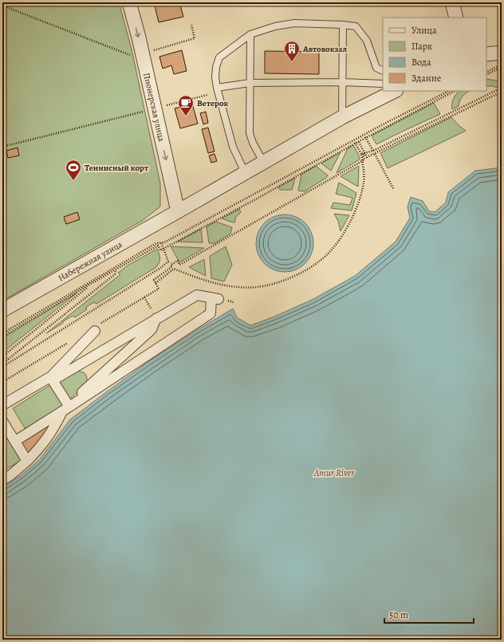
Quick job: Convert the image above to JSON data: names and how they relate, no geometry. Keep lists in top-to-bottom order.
{
  "streets": {
    "street": ["Пионерская улица", "Набережная улица"]
  },
  "crossings": [
    ["Пионерская улица", "Набережная улица"]
  ],
  "one_way": ["Пионерская улица"],
  "water": ["Amur River"],
  "places": {
    "building": ["Автовокзал"],
    "cafe": ["Ветерок"],
    "sports": ["Теннисный корт"]
  },
  "legend": [
    "Улица",
    "Парк",
    "Вода",
    "Здание"
  ],
  "scale_bar": "50 m"
}
